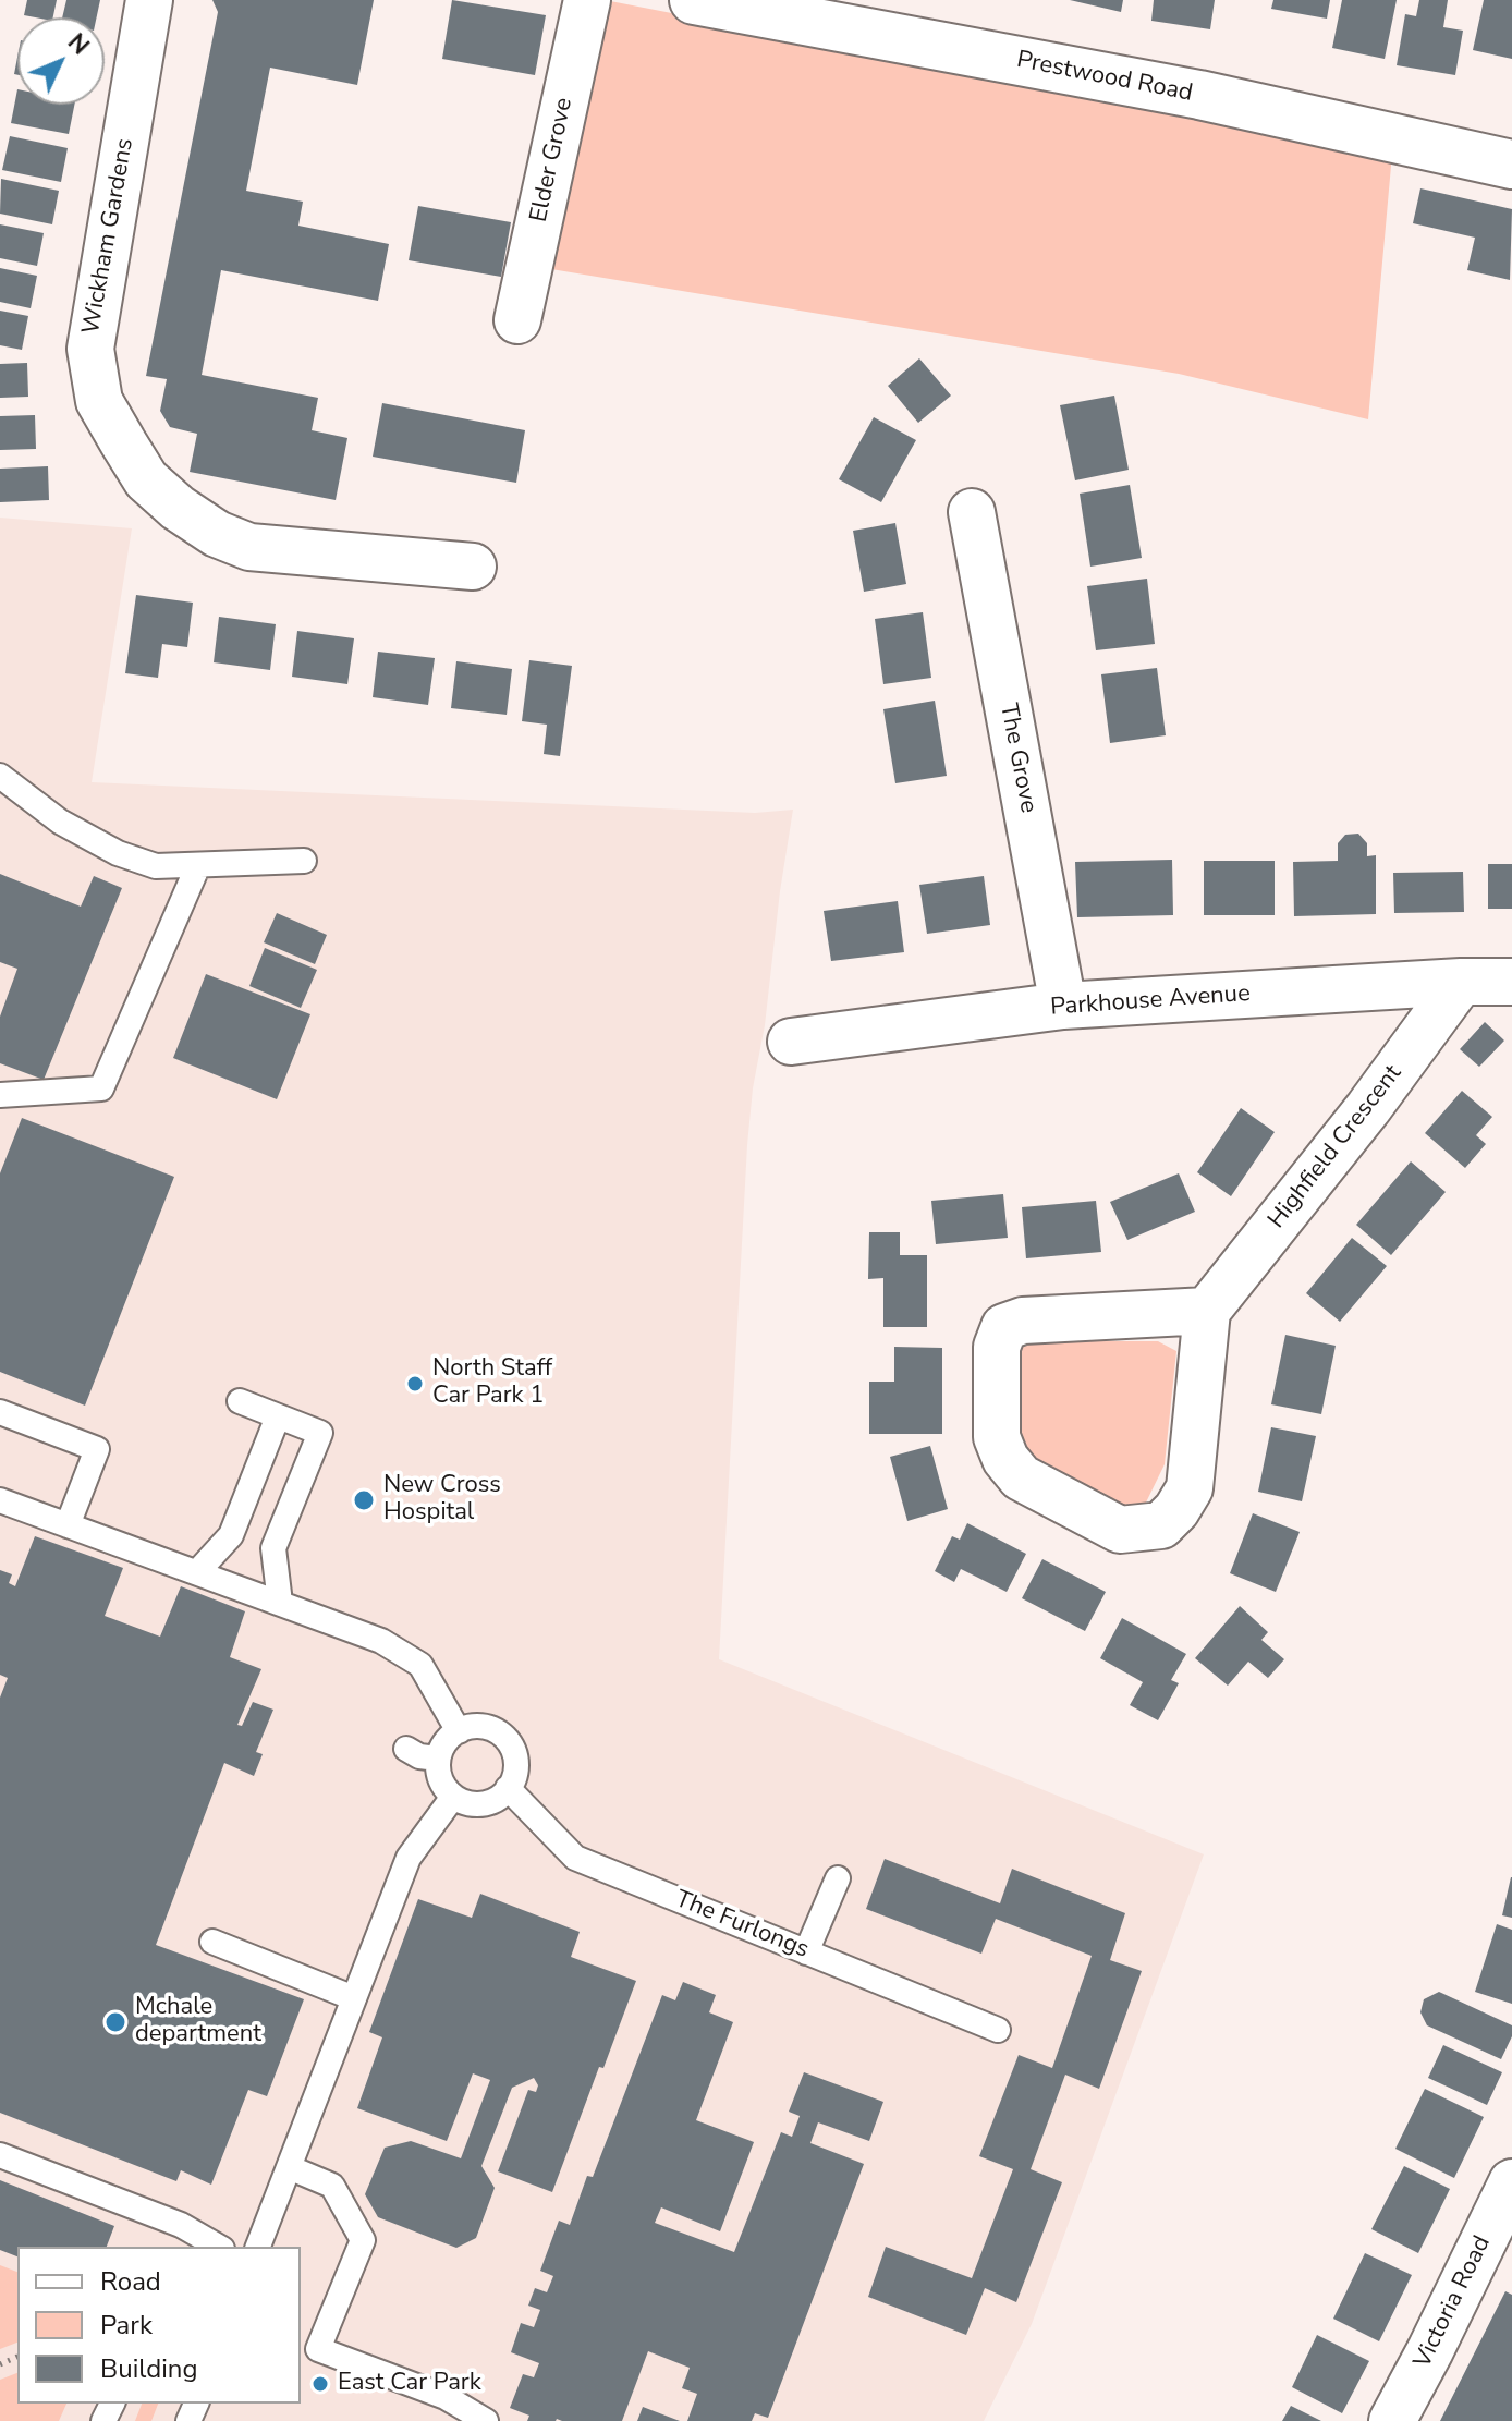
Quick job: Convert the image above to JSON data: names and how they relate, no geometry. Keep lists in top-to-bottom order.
{
  "streets": {
    "street": [
      "Prestwood Road",
      "Elder Grove",
      "Wickham Gardens",
      "The Grove",
      "Parkhouse Avenue",
      "Highfield Crescent",
      "Victoria Road"
    ],
    "lane": ["The Furlongs"]
  },
  "crossings": [
    ["The Grove", "Parkhouse Avenue"],
    ["Parkhouse Avenue", "Highfield Crescent"]
  ],
  "places": [
    "North Staff Car Park 1",
    "New Cross Hospital",
    "Mchale department",
    "East Car Park"
  ],
  "legend": ["Road", "Park", "Building"],
  "north": "top right"
}
